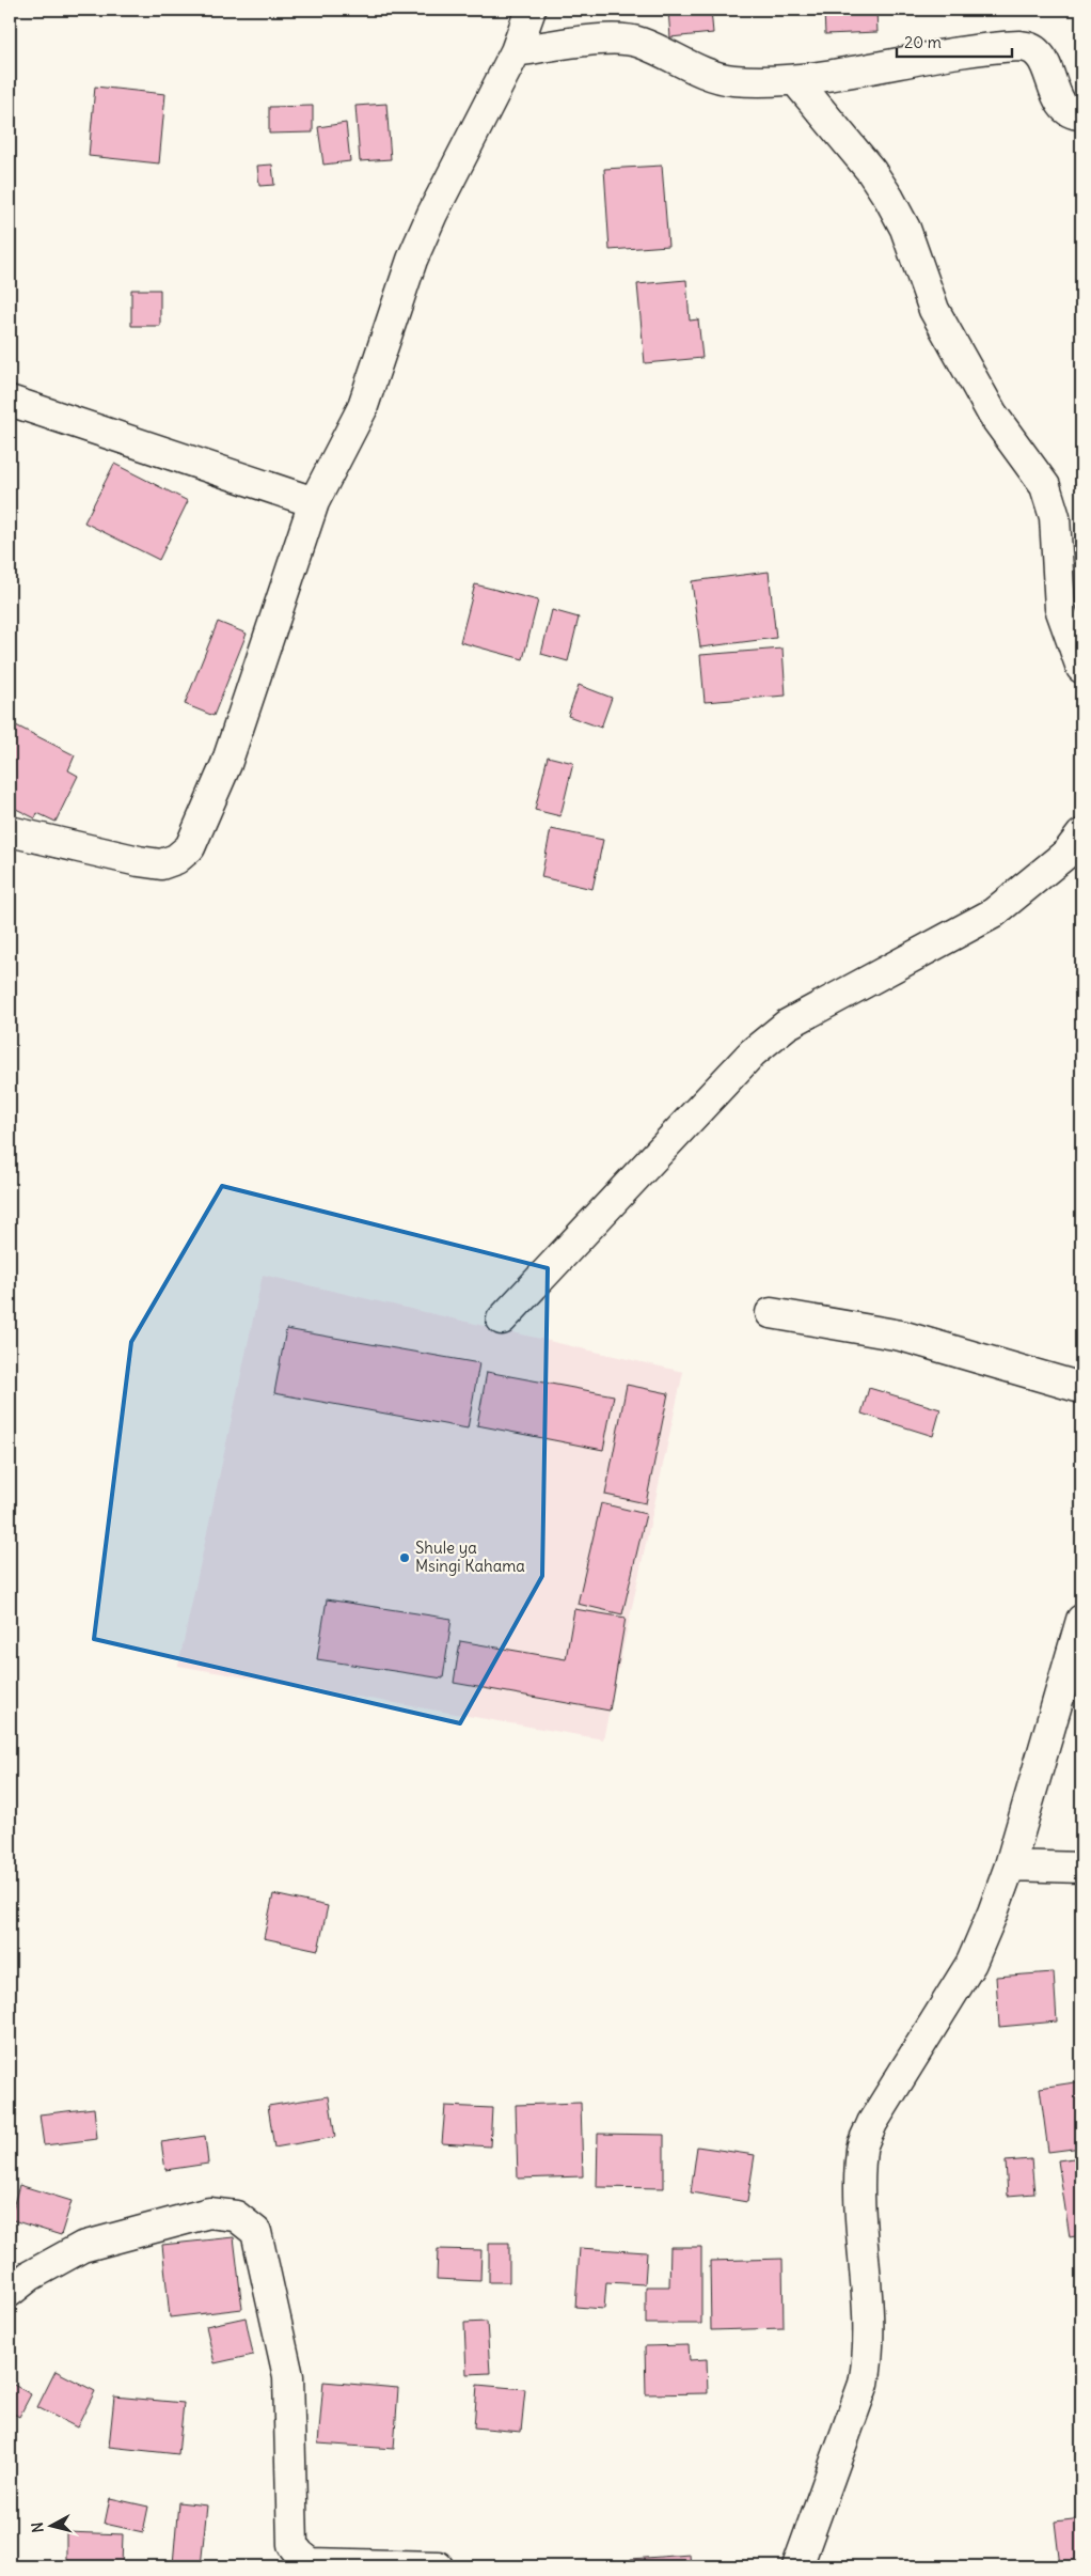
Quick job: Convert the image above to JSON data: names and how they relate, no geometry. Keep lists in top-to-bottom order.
{
  "places": ["Shule ya Msingi Kahama"],
  "scale_bar": "20 m",
  "north": "left"
}
